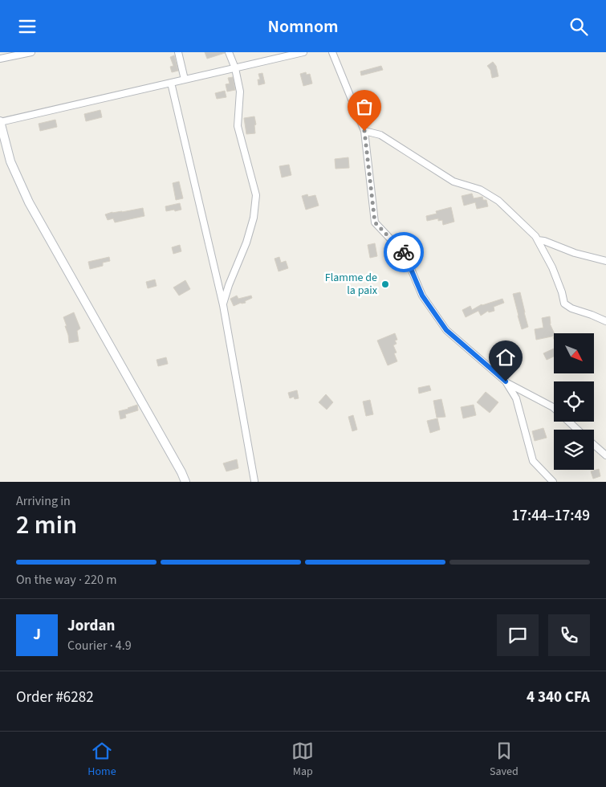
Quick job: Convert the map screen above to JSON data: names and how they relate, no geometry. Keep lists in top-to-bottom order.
{
  "places": ["Flamme de la paix"],
  "north": "bottom right",
  "page": {
    "header": "Nomnom",
    "heading": ["2 min", "Arriving in", "17:44–17:49"],
    "panel": [
      "Jordan",
      "Courier · 4.9",
      "Order #6282",
      "4 340 CFA"
    ],
    "bar": "On the way · 220 m",
    "round": "J",
    "tabs": ["Home", "Map", "Saved"]
  }
}
